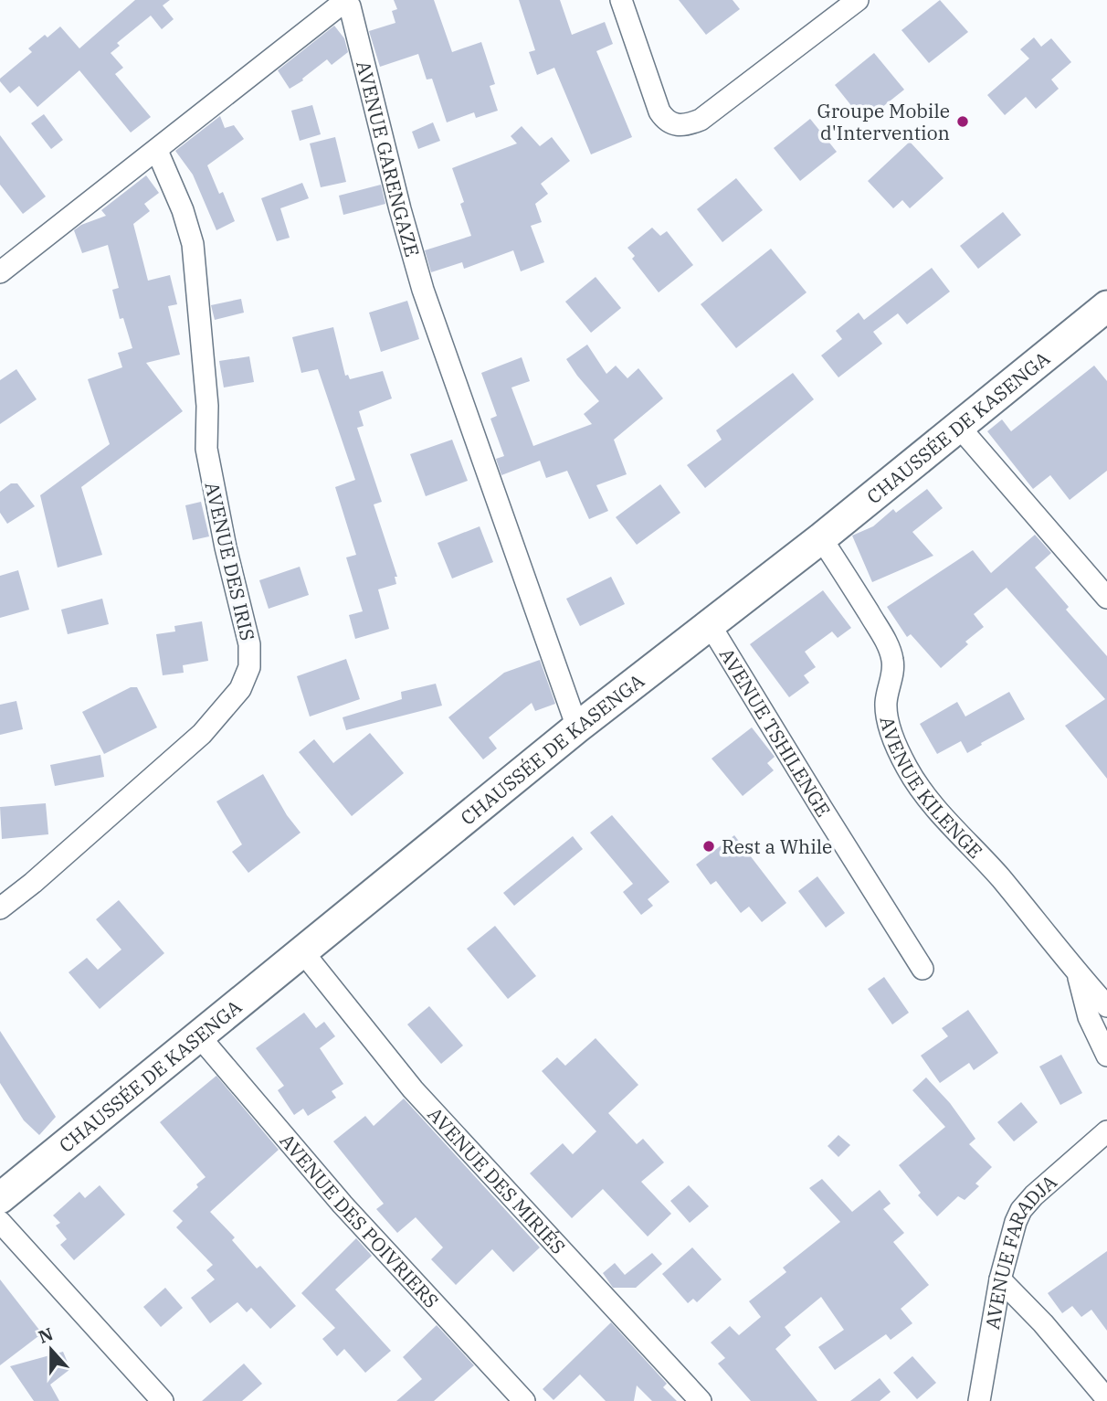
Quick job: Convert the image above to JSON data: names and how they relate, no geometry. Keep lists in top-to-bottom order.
{
  "streets": {
    "main road": ["CHAUSSÉE DE KASENGA"],
    "street": [
      "AVENUE GARENGAZE",
      "AVENUE DES IRIS",
      "AVENUE TSHILENGE",
      "AVENUE KILENGE",
      "AVENUE DES MIRIÉS",
      "AVENUE DES POIVRIERS",
      "AVENUE FARADJA"
    ]
  },
  "crossings": [
    ["AVENUE GARENGAZE", "CHAUSSÉE DE KASENGA"],
    ["AVENUE GARENGAZE", "AVENUE DES IRIS"],
    ["CHAUSSÉE DE KASENGA", "AVENUE TSHILENGE"],
    ["CHAUSSÉE DE KASENGA", "AVENUE KILENGE"],
    ["CHAUSSÉE DE KASENGA", "AVENUE DES MIRIÉS"],
    ["CHAUSSÉE DE KASENGA", "AVENUE DES POIVRIERS"]
  ],
  "places": ["Groupe Mobile d'Intervention", "Rest a While"],
  "north": "top"
}
